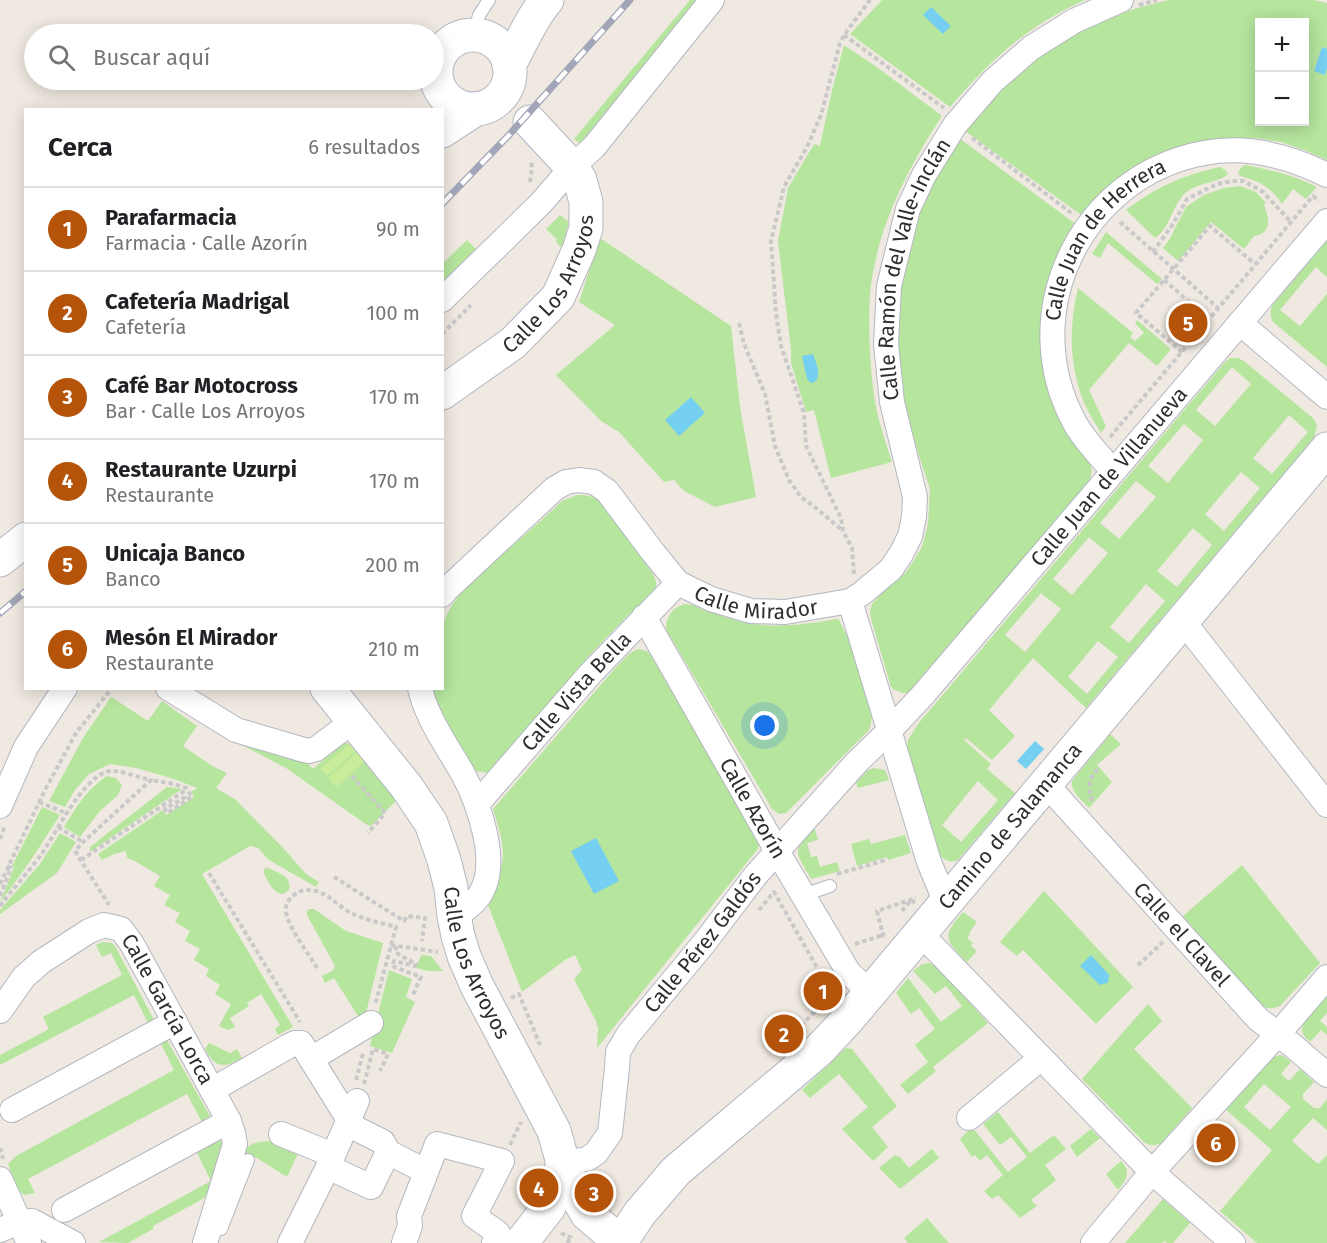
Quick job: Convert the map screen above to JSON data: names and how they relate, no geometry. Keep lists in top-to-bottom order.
{
  "streets": {
    "street": [
      "Calle Juan de Herrera",
      "Calle Ramón del Valle-Inclán",
      "Calle Los Arroyos",
      "Calle Juan de Villanueva",
      "Calle Mirador",
      "Calle Vista Bella",
      "Calle Azorín",
      "Camino de Salamanca",
      "Calle el Clavel",
      "Calle Pérez Galdós",
      "Calle García Lorca"
    ]
  },
  "crossings": [
    ["Calle Juan de Herrera", "Calle Juan de Villanueva"],
    ["Calle Ramón del Valle-Inclán", "Calle Mirador"],
    ["Calle Los Arroyos", "Camino de Salamanca"],
    ["Calle Los Arroyos", "Calle Pérez Galdós"],
    ["Calle Juan de Villanueva", "Calle Mirador"],
    ["Calle Juan de Villanueva", "Calle Pérez Galdós"],
    ["Calle Mirador", "Calle Vista Bella"],
    ["Calle Mirador", "Camino de Salamanca"],
    ["Calle Mirador", "Calle Pérez Galdós"],
    ["Calle Vista Bella", "Calle Azorín"],
    ["Calle Azorín", "Camino de Salamanca"],
    ["Calle Azorín", "Calle Pérez Galdós"],
    ["Camino de Salamanca", "Calle el Clavel"]
  ],
  "page": {
    "map_buttons": ["+", "−"],
    "search": "Buscar aquí",
    "heading": ["Cerca", "6 resultados"],
    "list": [
      {
        "mark": "1",
        "name": "Parafarmacia",
        "note": "Farmacia · Calle Azorín",
        "value": "90 m"
      },
      {
        "mark": "2",
        "name": "Cafetería Madrigal",
        "note": "Cafetería",
        "value": "100 m"
      },
      {
        "mark": "3",
        "name": "Café Bar Motocross",
        "note": "Bar · Calle Los Arroyos",
        "value": "170 m"
      },
      {
        "mark": "4",
        "name": "Restaurante Uzurpi",
        "note": "Restaurante",
        "value": "170 m"
      },
      {
        "mark": "5",
        "name": "Unicaja Banco",
        "note": "Banco",
        "value": "200 m"
      },
      {
        "mark": "6",
        "name": "Mesón El Mirador",
        "note": "Restaurante",
        "value": "210 m"
      }
    ],
    "pins": [
      "5",
      "1",
      "2",
      "6",
      "4",
      "3"
    ]
  }
}
